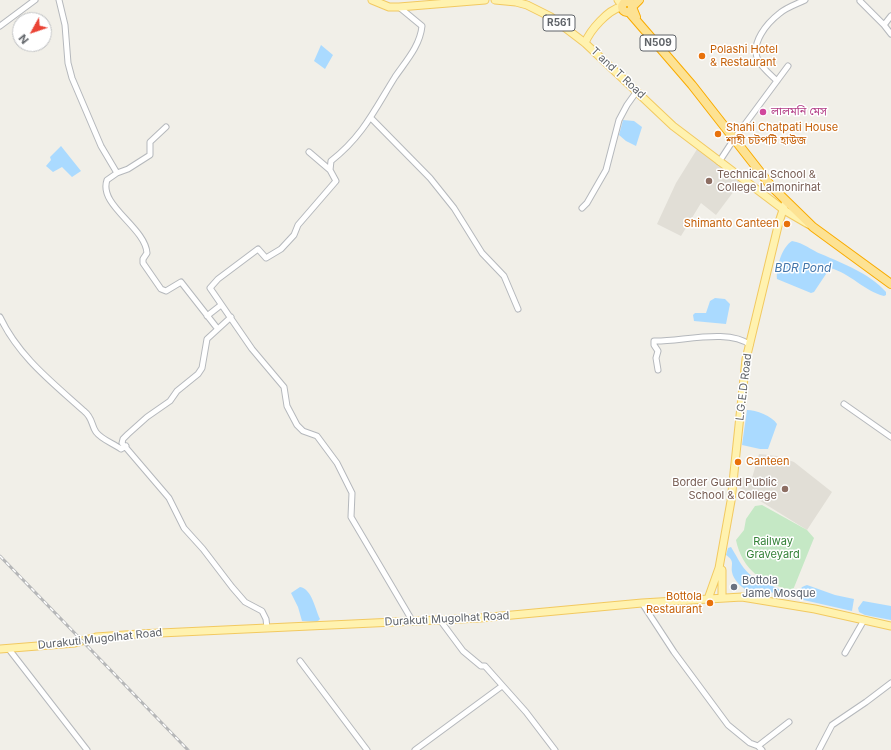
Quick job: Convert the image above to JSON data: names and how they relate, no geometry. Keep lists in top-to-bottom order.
{
  "streets": {
    "highway": ["N509"],
    "main road": [
      "R561",
      "T and T Road",
      "L.G.E.D Road",
      "Durakuti Mugolhat Road"
    ]
  },
  "crossings": [
    ["R561", "N509"],
    ["R561", "T and T Road"],
    ["N509", "T and T Road"],
    ["N509", "L.G.E.D Road"],
    ["T and T Road", "L.G.E.D Road"]
  ],
  "water": ["BDR Pond"],
  "parks": ["Railway Graveyard"],
  "places": [
    "Polashi Hotel & Restaurant",
    "লালমনি মেস",
    "Shahi Chatpati House শাহী চটপটি হাউজ",
    "Technical School & College Lalmonirhat",
    "Shimanto Canteen",
    "Canteen",
    "Border Guard Public School & College",
    "Bottola Jame Mosque",
    "Bottola Restaurant"
  ],
  "north": "bottom left"
}
